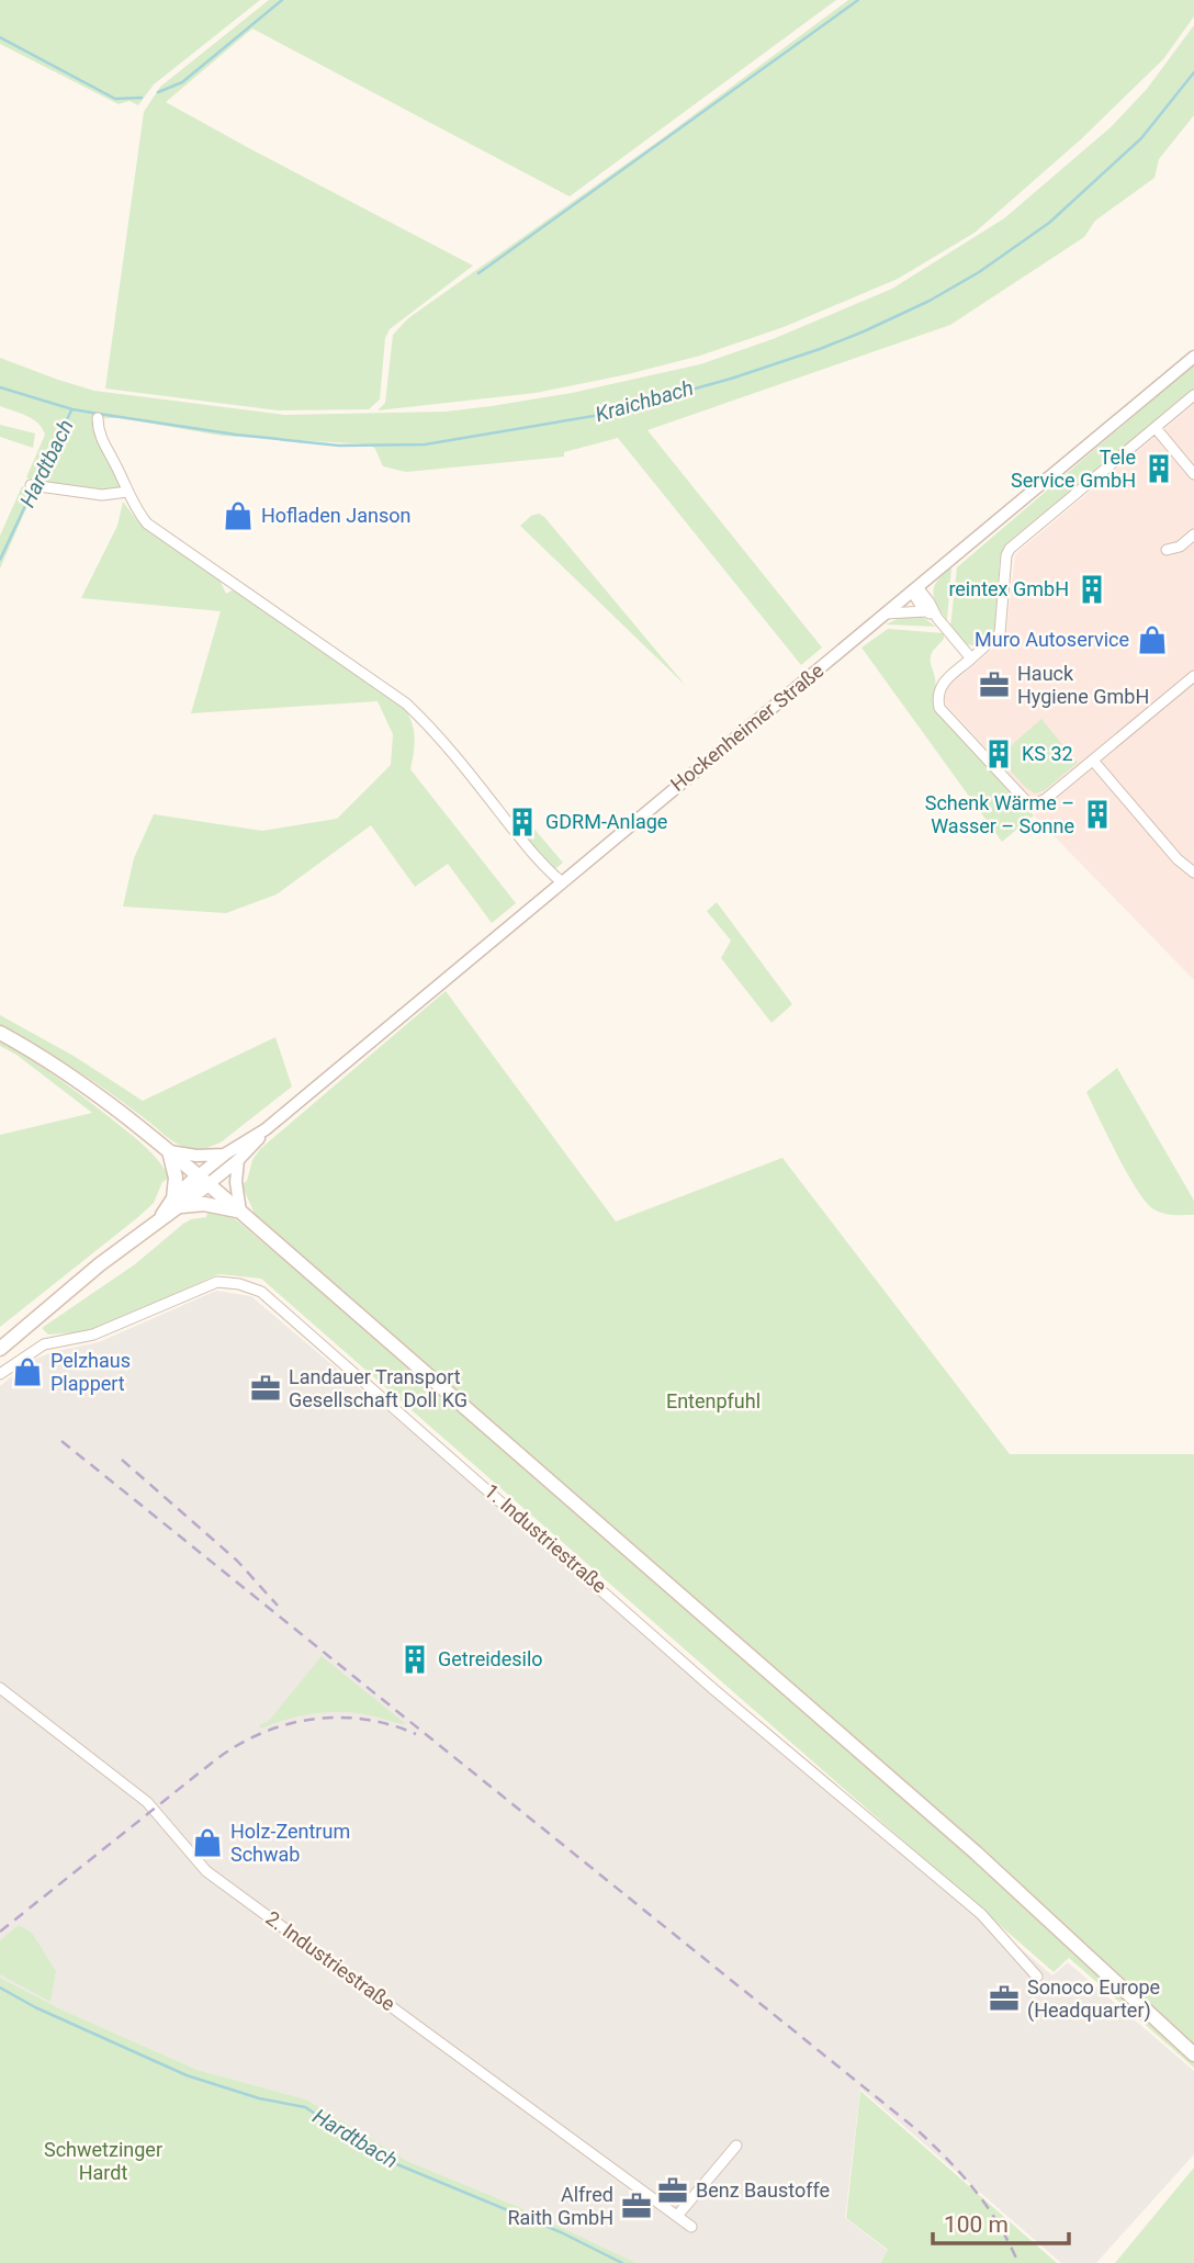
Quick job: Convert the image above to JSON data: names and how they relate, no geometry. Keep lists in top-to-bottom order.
{
  "streets": {
    "main road": ["Hockenheimer Straße"],
    "street": ["1. Industriestraße", "2. Industriestraße"]
  },
  "water": ["Kraichbach", "Hardtbach"],
  "parks": ["Entenpfuhl", "Schwetzinger Hardt"],
  "places": {
    "building": [
      "Tele Service GmbH",
      "reintex GmbH",
      "KS 32",
      "Schenk Wärme – Wasser – Sonne",
      "GDRM-Anlage",
      "Getreidesilo"
    ],
    "shop": [
      "Hofladen Janson",
      "Muro Autoservice",
      "Pelzhaus Plappert",
      "Holz-Zentrum Schwab"
    ],
    "office": [
      "Hauck Hygiene GmbH",
      "Landauer Transport Gesellschaft Doll KG",
      "Sonoco Europe (Headquarter)",
      "Benz Baustoffe",
      "Alfred Raith GmbH"
    ]
  },
  "scale_bar": "100 m"
}
